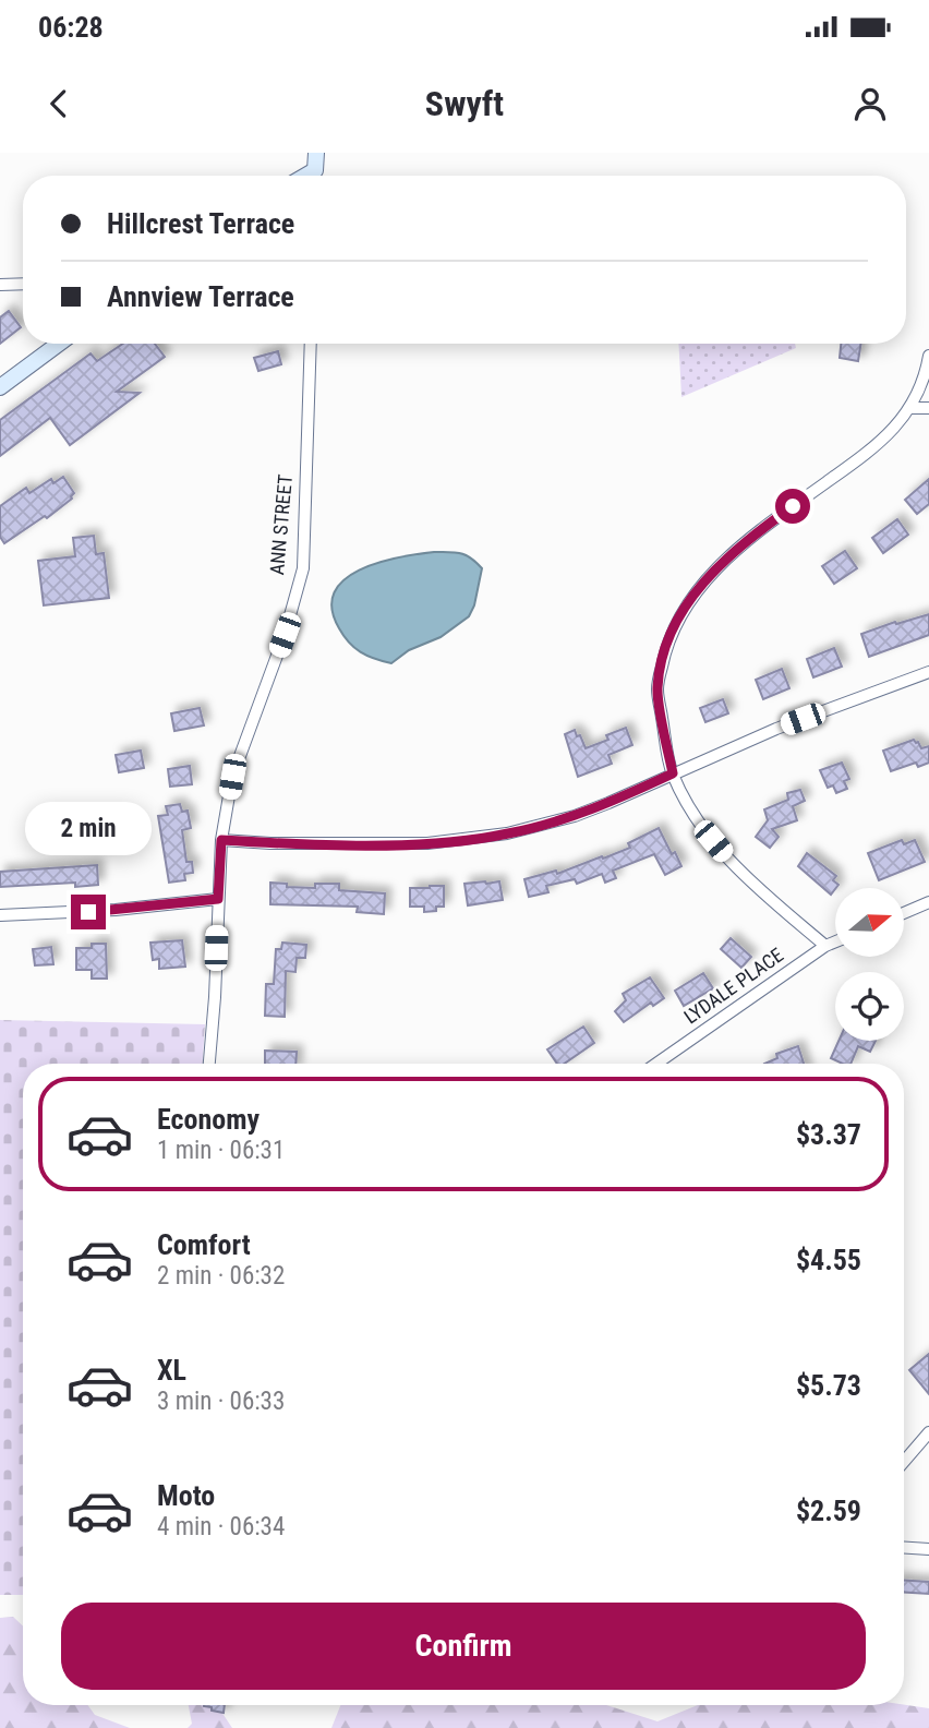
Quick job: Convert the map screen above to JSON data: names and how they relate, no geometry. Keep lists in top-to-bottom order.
{
  "streets": {
    "street": ["ANN STREET", "LYDALE PLACE"]
  },
  "north": "right",
  "page": {
    "status": "06:28",
    "header": "Swyft",
    "banner": ["Hillcrest Terrace", "Annview Terrace"],
    "bubble": "2 min",
    "list": [
      {
        "name": "Economy",
        "note": "1 min · 06:31",
        "value": "$3.37"
      },
      {
        "name": "Comfort",
        "note": "2 min · 06:32",
        "value": "$4.55"
      },
      {
        "name": "XL",
        "note": "3 min · 06:33",
        "value": "$5.73"
      },
      {
        "name": "Moto",
        "note": "4 min · 06:34",
        "value": "$2.59"
      }
    ],
    "buttons": "Confirm"
  }
}
